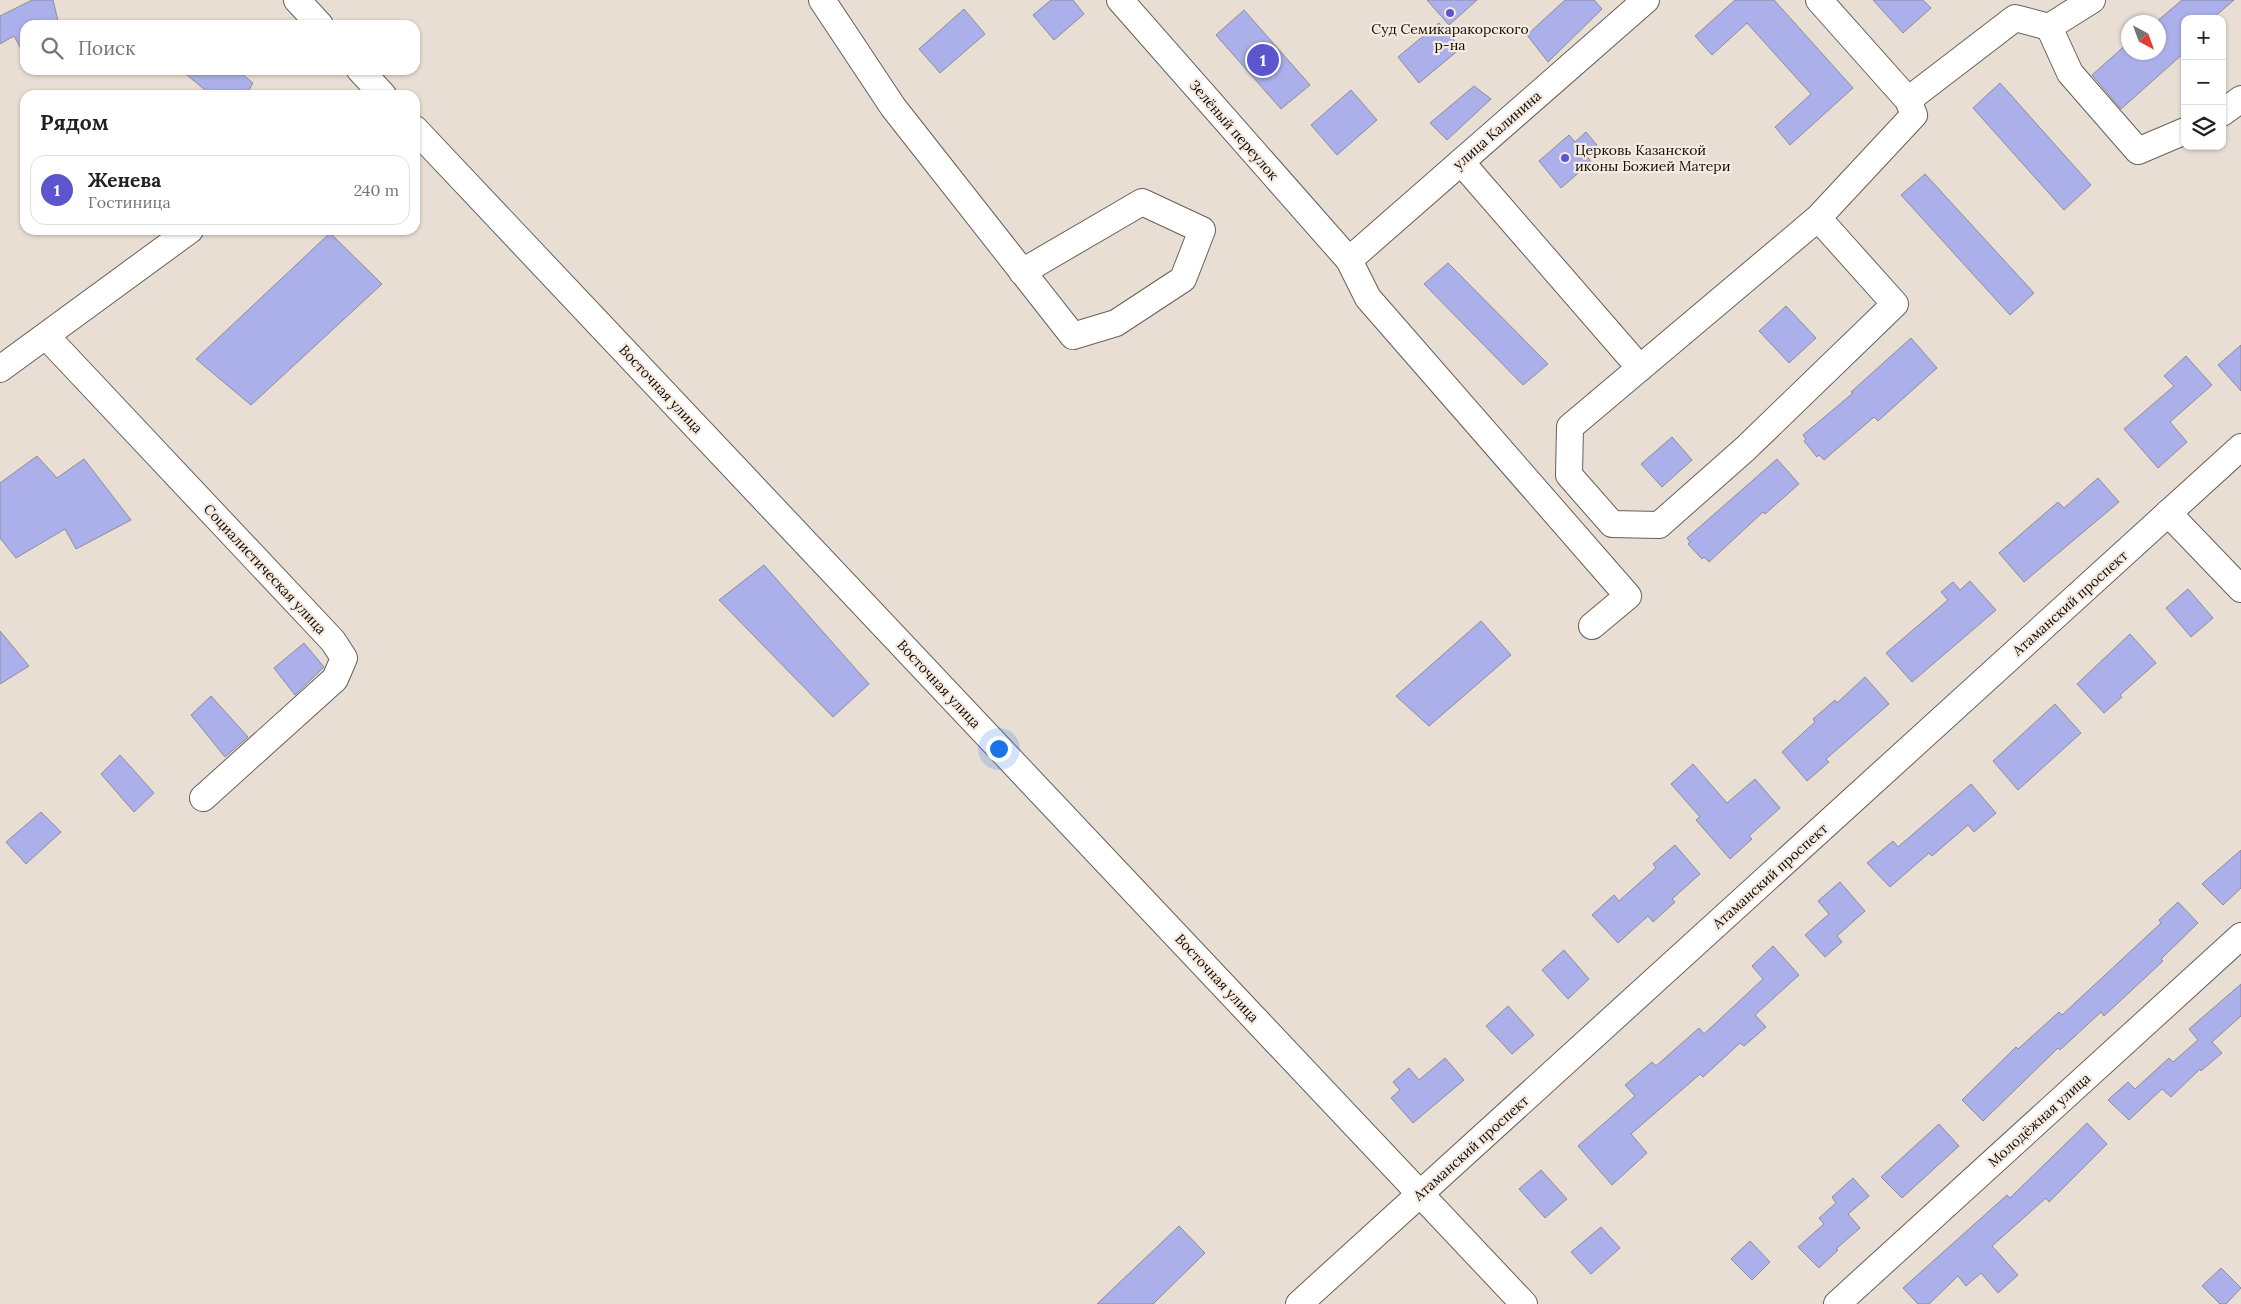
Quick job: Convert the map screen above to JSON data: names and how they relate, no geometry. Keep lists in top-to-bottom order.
{
  "streets": {
    "street": [
      "Зелёный переулок",
      "улица Калинина",
      "Восточная улица",
      "Социалистическая улица",
      "Атаманский проспект",
      "Молодёжная улица"
    ]
  },
  "crossings": [
    ["Зелёный переулок", "улица Калинина"],
    ["Восточная улица", "Атаманский проспект"]
  ],
  "places": ["Суд Семикаракорского р-на", "Церковь Казанской иконы Божией Матери"],
  "north": "bottom right",
  "page": {
    "map_buttons": ["+", "−"],
    "search": "Поиск",
    "pins": "1",
    "heading": "Рядом",
    "list": [
      {
        "mark": "1",
        "name": "Женева",
        "note": "Гостиница",
        "value": "240 m"
      }
    ]
  }
}
